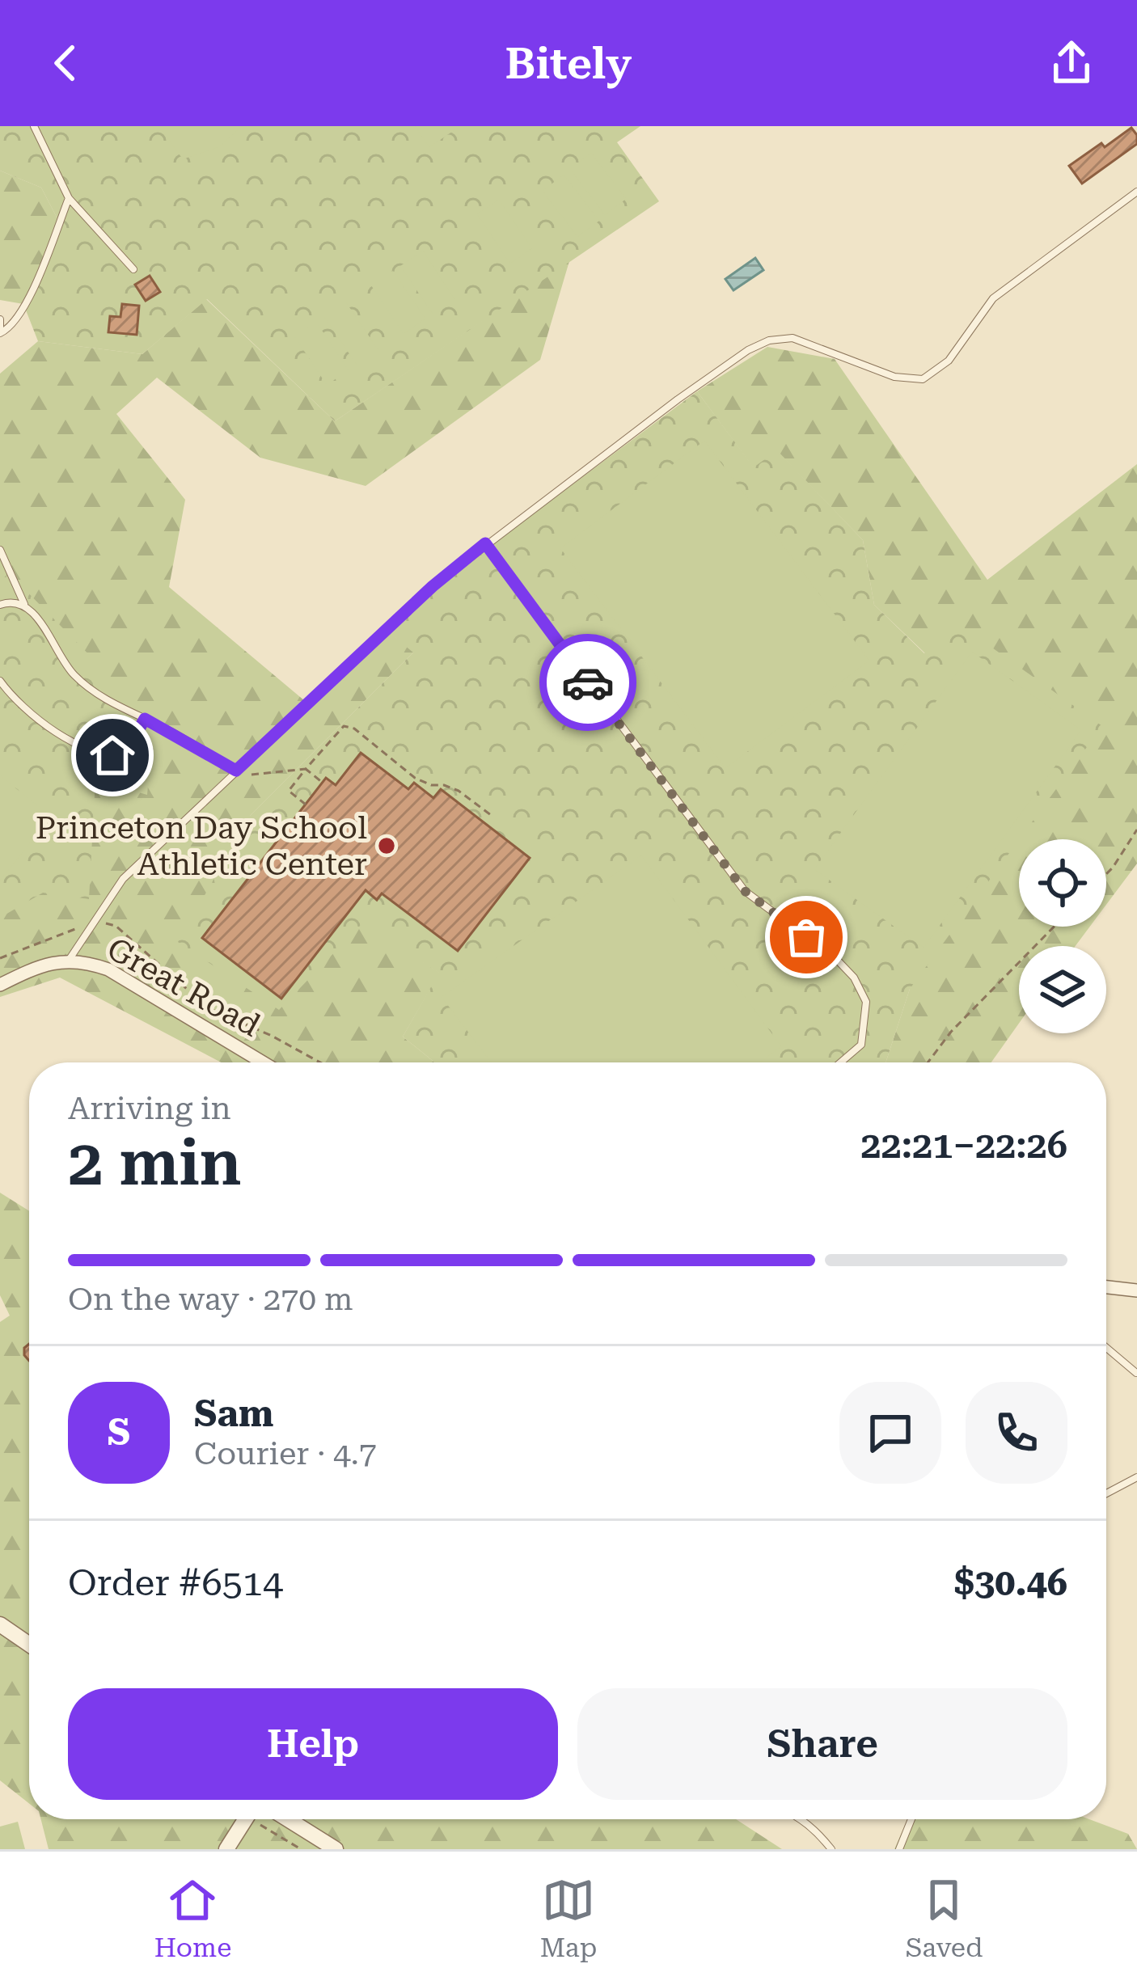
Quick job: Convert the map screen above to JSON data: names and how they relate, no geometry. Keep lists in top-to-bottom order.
{
  "streets": {
    "street": ["Great Road"]
  },
  "places": ["Princeton Day School Athletic Center"],
  "page": {
    "header": "Bitely",
    "heading": ["2 min", "Arriving in", "22:21–22:26"],
    "panel": [
      "Sam",
      "Courier · 4.7",
      "Order #6514",
      "$30.46"
    ],
    "bar": "On the way · 270 m",
    "round": "S",
    "buttons": ["Help", "Share"],
    "tabs": ["Home", "Map", "Saved"]
  }
}
